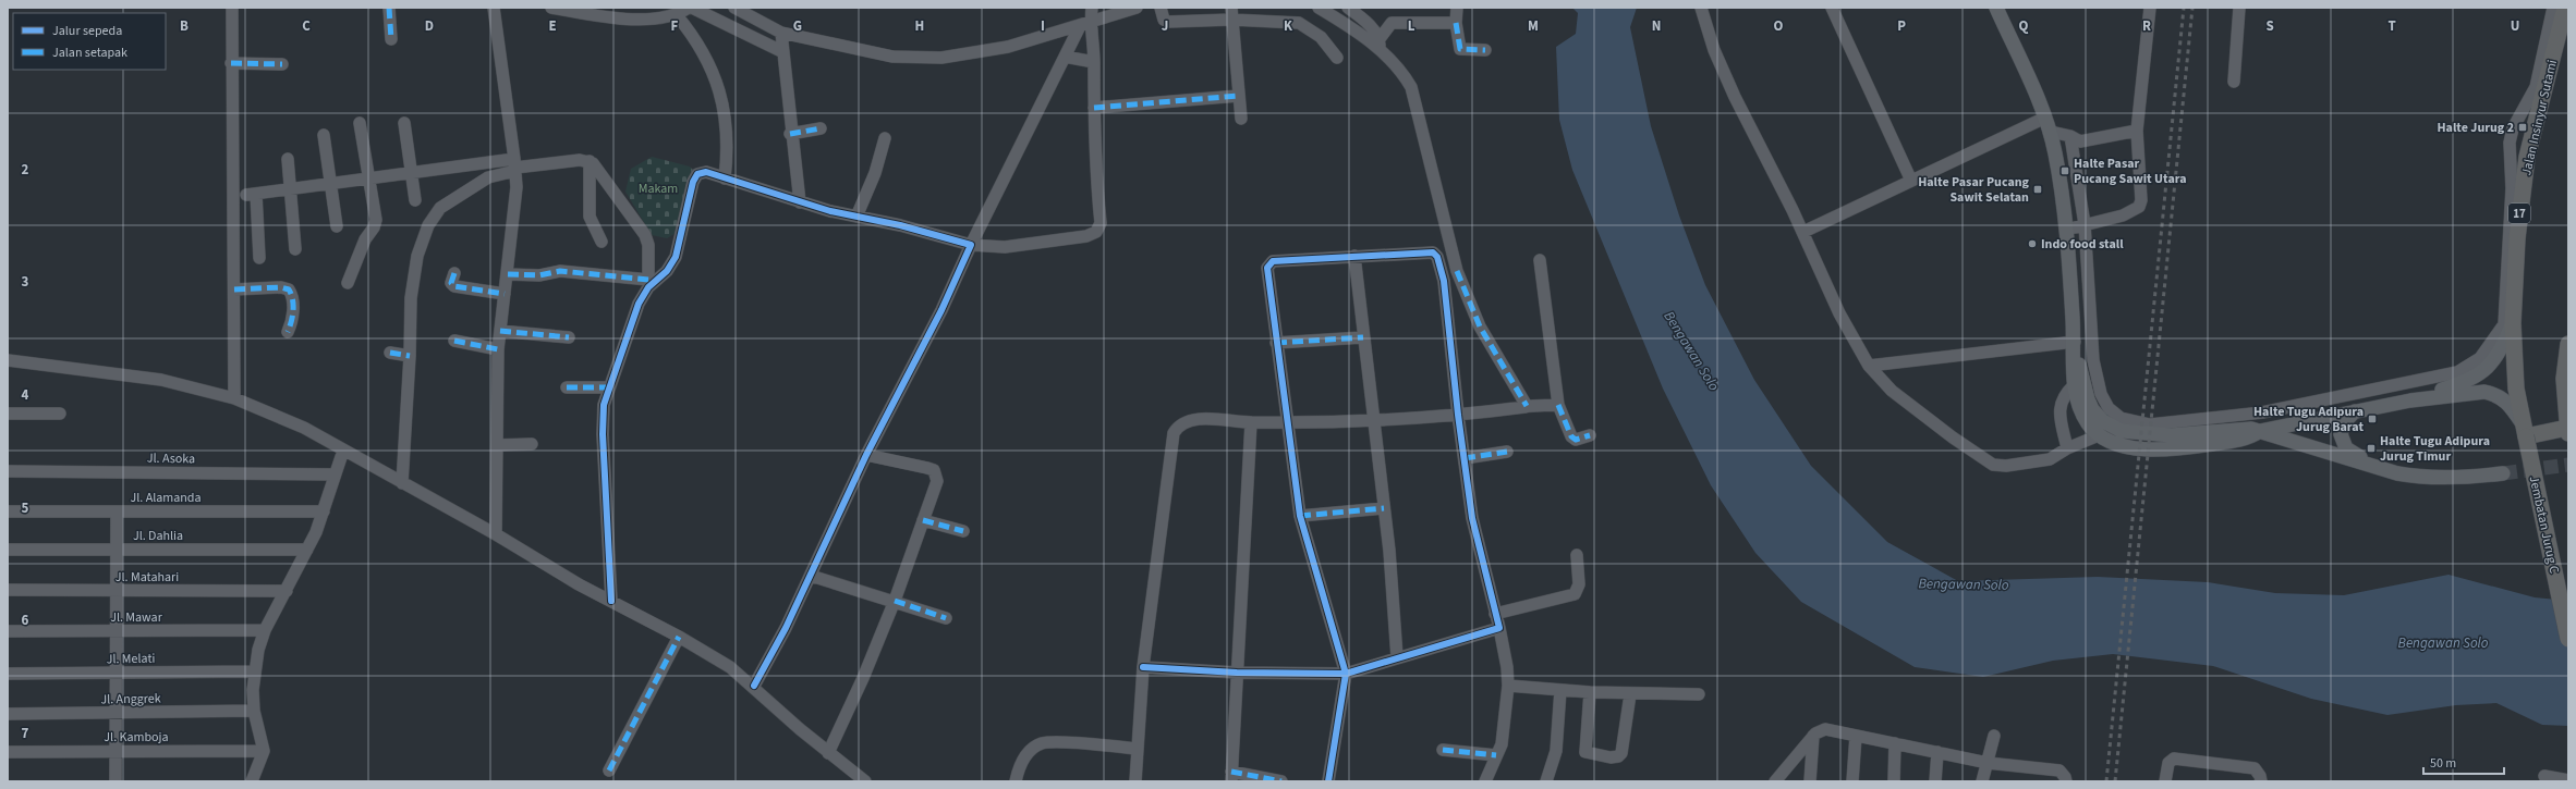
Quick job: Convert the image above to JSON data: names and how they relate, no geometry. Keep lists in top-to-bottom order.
{
  "streets": {
    "highway": ["Jalan Insinyur Sutami", "17", "Jembatan Jurug C"],
    "street": [
      "Jl. Asoka",
      "Jl. Alamanda",
      "Jl. Dahlia",
      "Jl. Matahari",
      "Jl. Mawar",
      "Jl. Melati",
      "Jl. Anggrek",
      "Jl. Kamboja"
    ]
  },
  "crossings": [
    ["Jalan Insinyur Sutami", "Jembatan Jurug C"]
  ],
  "water": ["Bengawan Solo"],
  "parks": ["Makam"],
  "places": {
    "transit": [
      "Halte Jurug 2",
      "Halte Pasar Pucang Sawit Utara",
      "Halte Pasar Pucang Sawit Selatan",
      "Halte Tugu Adipura Jurug Barat",
      "Halte Tugu Adipura Jurug Timur"
    ],
    "other": ["Indo food stall"]
  },
  "legend": ["Jalur sepeda", "Jalan setapak"],
  "scale_bar": "50 m",
  "grid": {
    "columns": [
      "B",
      "C",
      "D",
      "E",
      "F",
      "G",
      "H",
      "I",
      "J",
      "K",
      "L",
      "M",
      "N",
      "O",
      "P",
      "Q",
      "R",
      "S",
      "T",
      "U"
    ],
    "rows": [
      "2",
      "3",
      "4",
      "5",
      "6",
      "7"
    ]
  }
}
